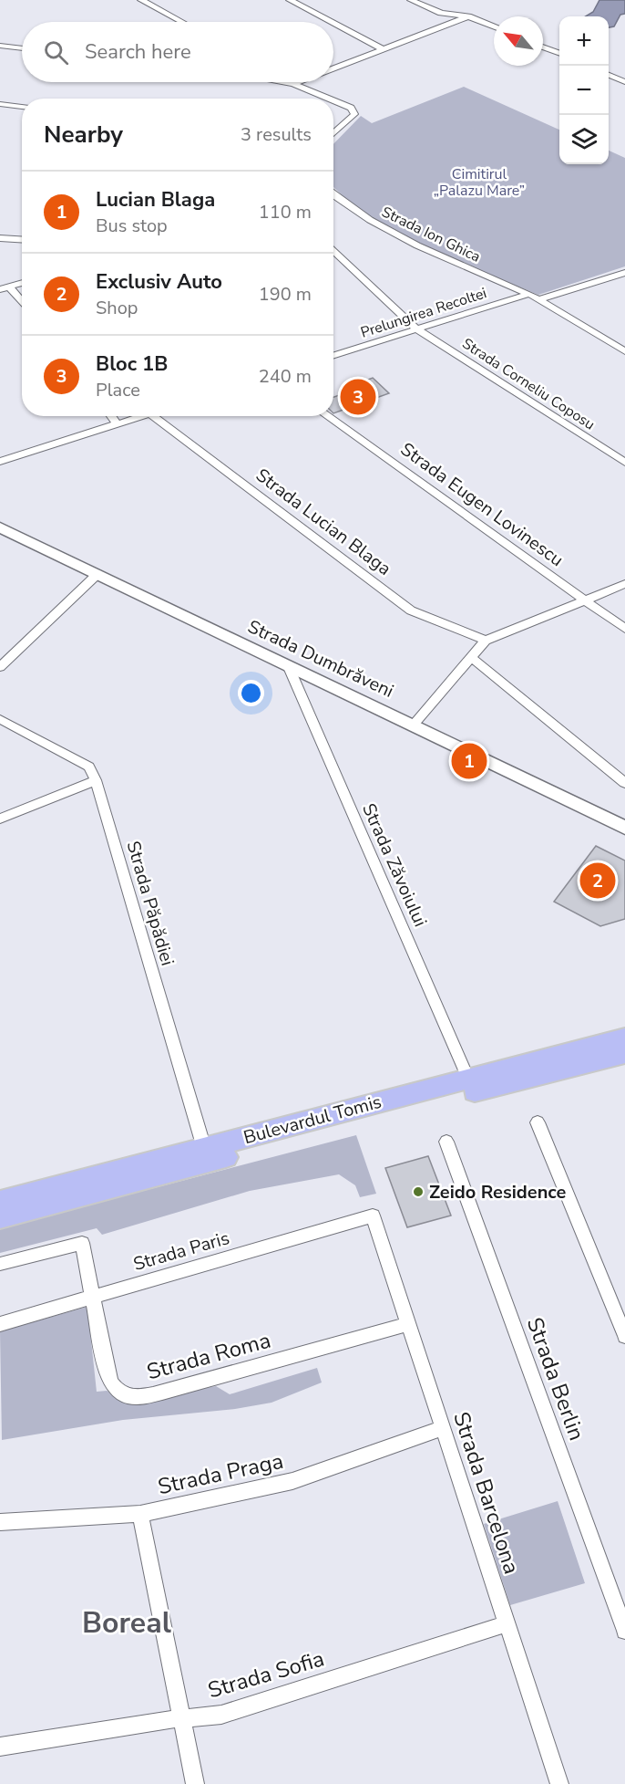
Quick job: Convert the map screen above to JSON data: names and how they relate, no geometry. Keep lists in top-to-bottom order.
{
  "streets": {
    "main road": ["Bulevardul Tomis"],
    "street": [
      "Strada Ion Ghica",
      "Prelungirea Recoltei",
      "Strada Corneliu Coposu",
      "Strada Eugen Lovinescu",
      "Strada Lucian Blaga",
      "Strada Dumbrăveni",
      "Strada Zăvoiului",
      "Strada Păpădiei",
      "Strada Paris",
      "Strada Roma",
      "Strada Berlin",
      "Strada Praga",
      "Strada Barcelona",
      "Strada Sofia"
    ]
  },
  "crossings": [
    ["Strada Ion Ghica", "Prelungirea Recoltei"],
    ["Prelungirea Recoltei", "Strada Corneliu Coposu"],
    ["Strada Dumbrăveni", "Strada Zăvoiului"],
    ["Strada Zăvoiului", "Bulevardul Tomis"],
    ["Strada Păpădiei", "Bulevardul Tomis"],
    ["Strada Paris", "Strada Roma"],
    ["Strada Paris", "Strada Barcelona"],
    ["Strada Roma", "Strada Barcelona"],
    ["Strada Praga", "Strada Barcelona"],
    ["Strada Barcelona", "Strada Sofia"]
  ],
  "districts": ["Boreal"],
  "parks": ["Cimitirul „Palazu Mare”"],
  "places": ["Zeido Residence"],
  "north": "top left",
  "page": {
    "map_buttons": ["+", "−"],
    "search": "Search here",
    "heading": ["Nearby", "3 results"],
    "list": [
      {
        "mark": "1",
        "name": "Lucian Blaga",
        "note": "Bus stop",
        "value": "110 m"
      },
      {
        "mark": "2",
        "name": "Exclusiv Auto",
        "note": "Shop",
        "value": "190 m"
      },
      {
        "mark": "3",
        "name": "Bloc 1B",
        "note": "Place",
        "value": "240 m"
      }
    ],
    "pins": ["3", "1", "2"]
  }
}
